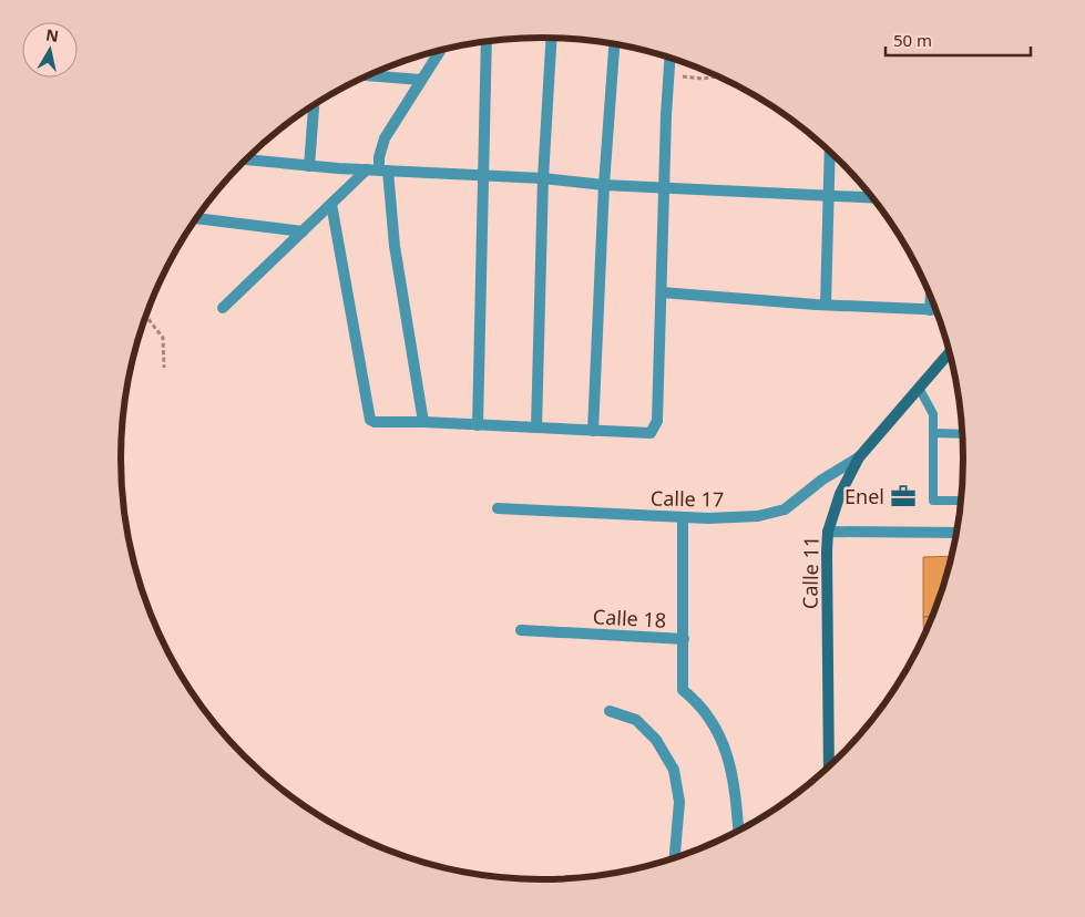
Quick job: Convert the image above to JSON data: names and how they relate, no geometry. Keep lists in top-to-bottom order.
{
  "streets": {
    "street": ["Calle 17", "Calle 11", "Calle 18"]
  },
  "crossings": [
    ["Calle 17", "Calle 11"]
  ],
  "places": {
    "office": ["Enel"]
  },
  "scale_bar": "50 m",
  "north": "top"
}
